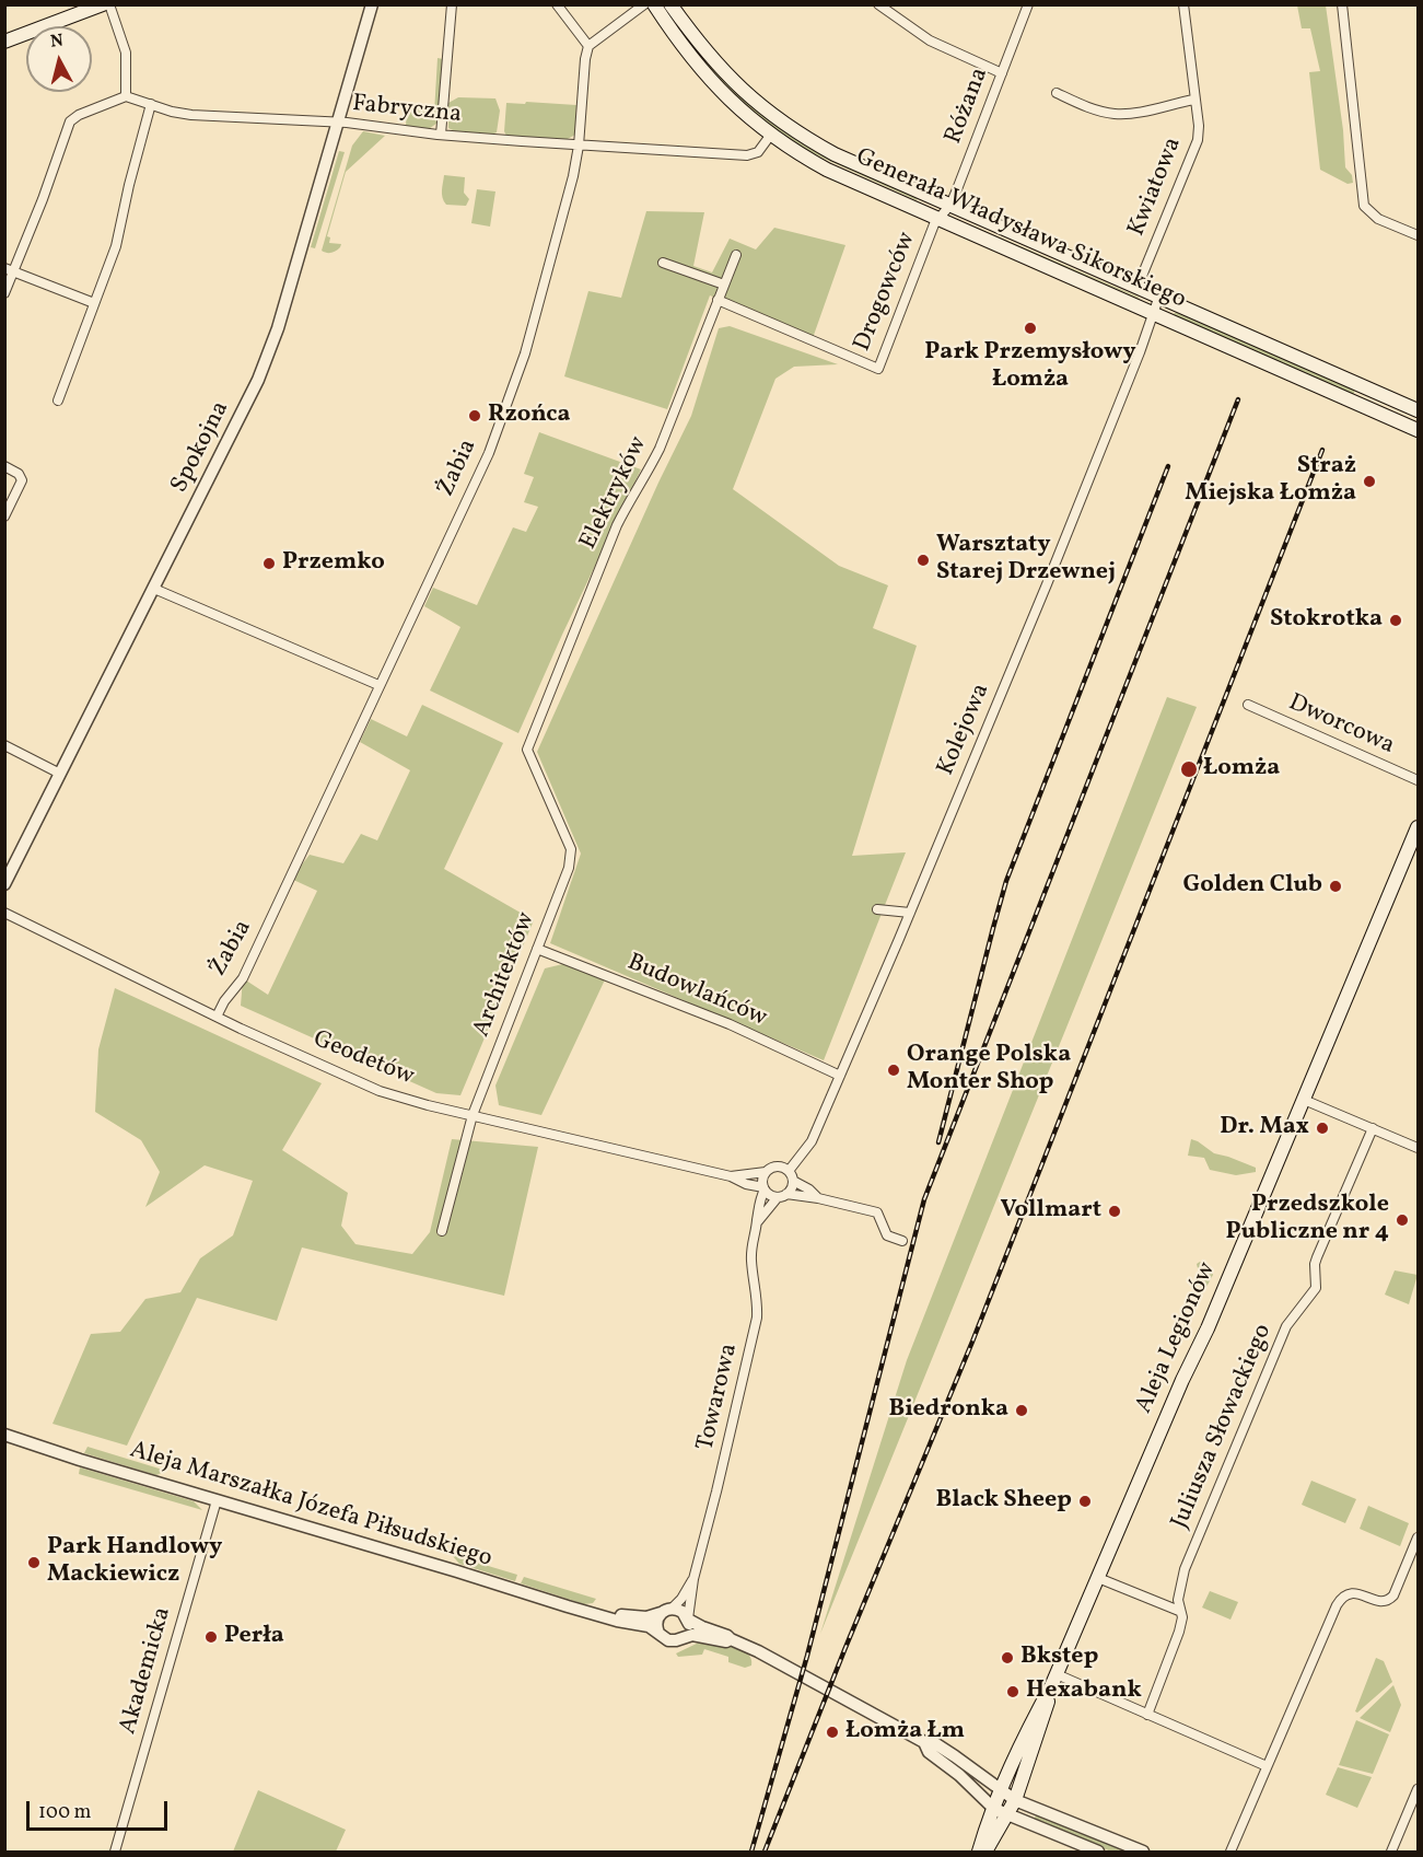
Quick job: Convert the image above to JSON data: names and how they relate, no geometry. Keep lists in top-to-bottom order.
{
  "streets": {
    "main road": ["Generała Władysława Sikorskiego", "Aleja Legionów"],
    "street": [
      "Różana",
      "Fabryczna",
      "Kwiatowa",
      "Drogowców",
      "Spokojna",
      "Żabia",
      "Elektryków",
      "Dworcowa",
      "Kolejowa",
      "Architektów",
      "Budowlańców",
      "Geodetów",
      "Towarowa",
      "Juliusza Słowackiego",
      "Aleja Marszałka Józefa Piłsudskiego",
      "Akademicka"
    ]
  },
  "crossings": [
    ["Różana", "Generała Władysława Sikorskiego"],
    ["Różana", "Drogowców"],
    ["Fabryczna", "Generała Władysława Sikorskiego"],
    ["Fabryczna", "Spokojna"],
    ["Fabryczna", "Żabia"],
    ["Kwiatowa", "Generała Władysława Sikorskiego"],
    ["Generała Władysława Sikorskiego", "Drogowców"],
    ["Generała Władysława Sikorskiego", "Kolejowa"],
    ["Drogowców", "Elektryków"],
    ["Żabia", "Geodetów"],
    ["Elektryków", "Architektów"],
    ["Kolejowa", "Budowlańców"],
    ["Kolejowa", "Geodetów"],
    ["Kolejowa", "Towarowa"],
    ["Architektów", "Budowlańców"],
    ["Architektów", "Geodetów"],
    ["Geodetów", "Towarowa"],
    ["Aleja Legionów", "Aleja Marszałka Józefa Piłsudskiego"],
    ["Towarowa", "Aleja Marszałka Józefa Piłsudskiego"],
    ["Aleja Marszałka Józefa Piłsudskiego", "Akademicka"]
  ],
  "places": [
    "Park Przemysłowy Łomża",
    "Rzońca",
    "Straż Miejska Łomża",
    "Warsztaty Starej Drzewnej",
    "Przemko",
    "Stokrotka",
    "Łomża",
    "Golden Club",
    "Orange Polska Monter Shop",
    "Dr. Max",
    "Vollmart",
    "Przedszkole Publiczne nr 4",
    "Biedronka",
    "Black Sheep",
    "Park Handlowy Mackiewicz",
    "Perła",
    "Bkstep",
    "Hexabank",
    "Łomża Łm"
  ],
  "scale_bar": "100 m",
  "north": "top"
}
